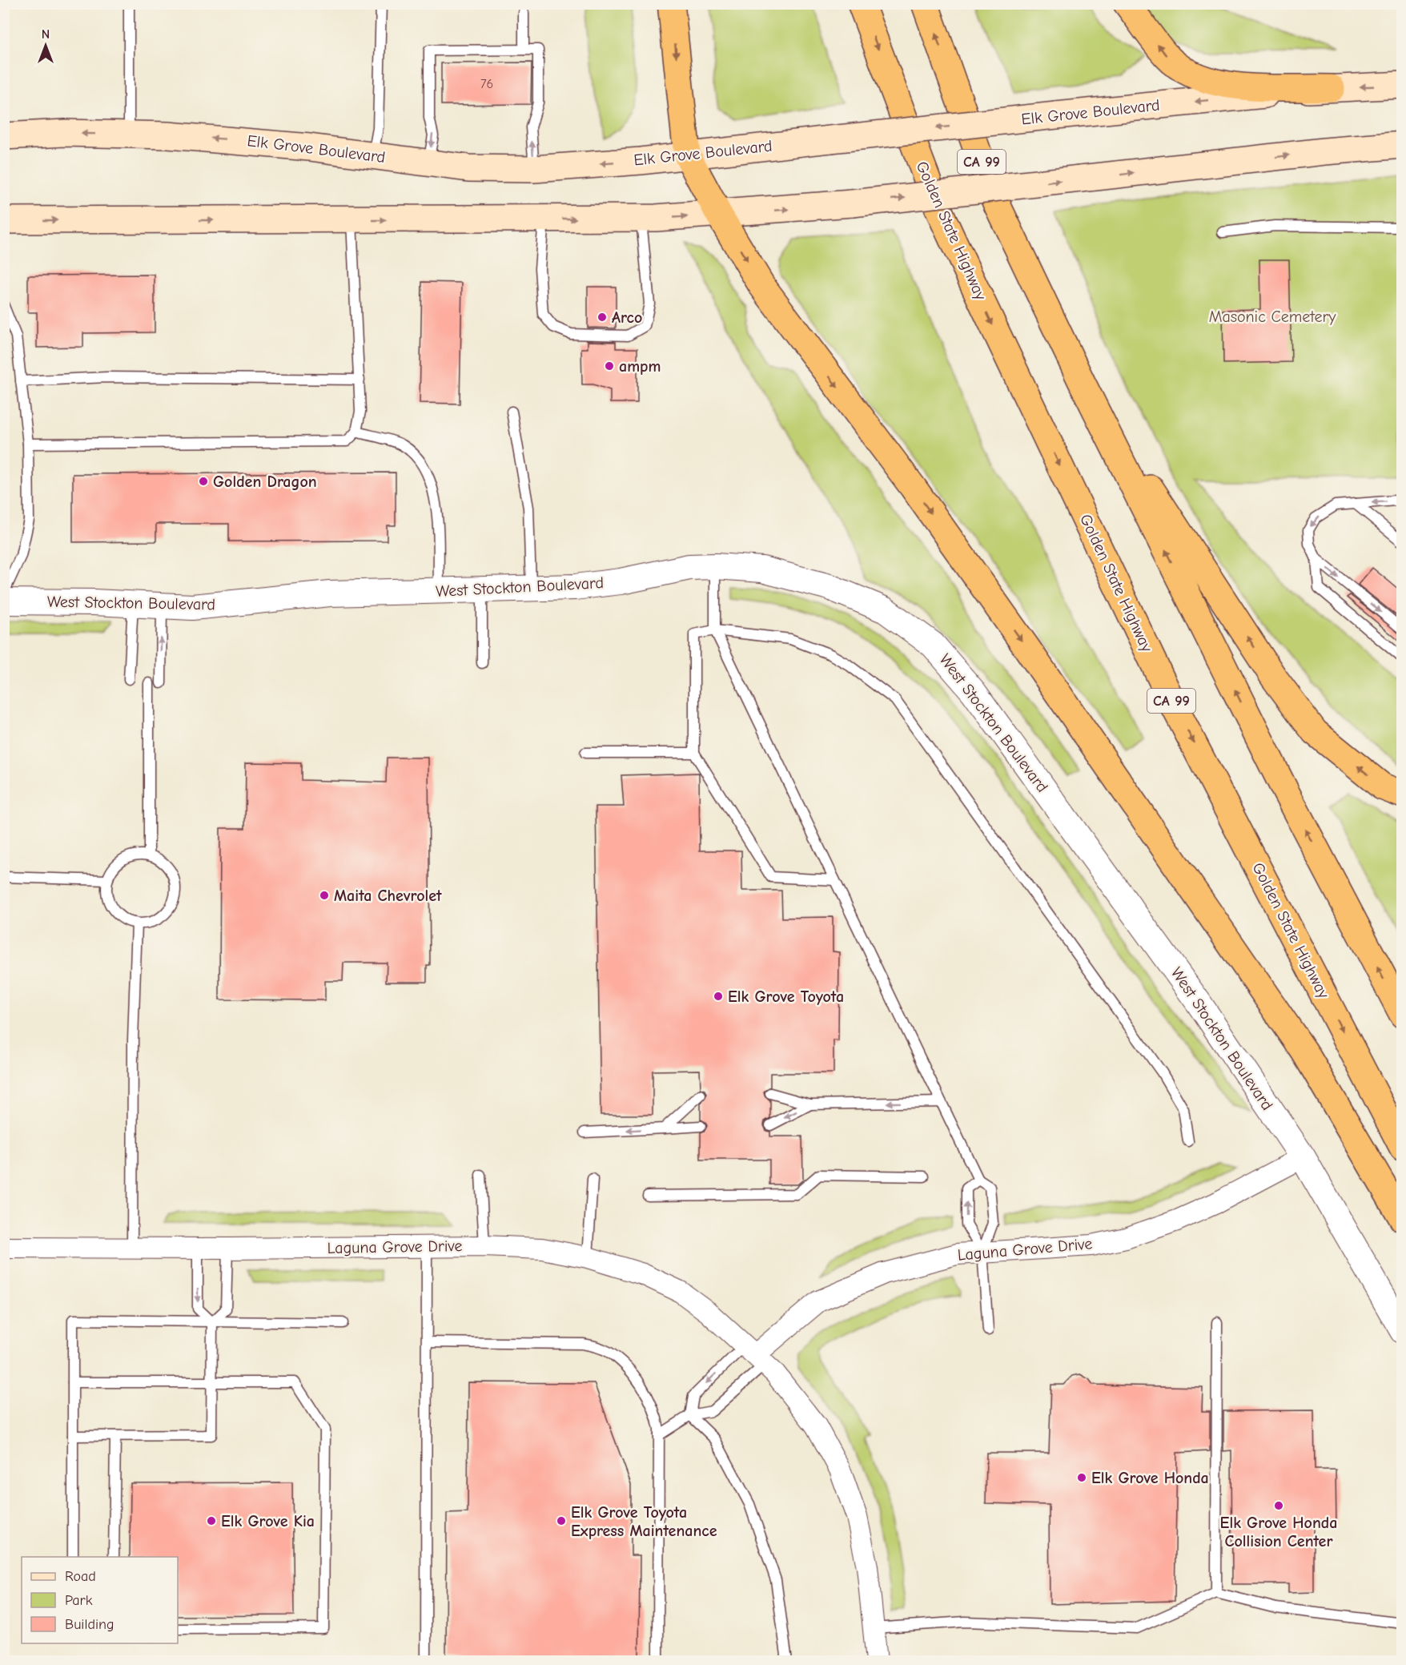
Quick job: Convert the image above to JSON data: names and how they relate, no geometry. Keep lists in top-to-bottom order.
{
  "streets": {
    "highway": ["CA 99", "Golden State Highway"],
    "main road": ["Elk Grove Boulevard"],
    "street": ["West Stockton Boulevard", "Laguna Grove Drive"]
  },
  "crossings": [
    ["West Stockton Boulevard", "Laguna Grove Drive"]
  ],
  "parks": ["Masonic Cemetery"],
  "places": [
    "Arco",
    "ampm",
    "Golden Dragon",
    "Maita Chevrolet",
    "Elk Grove Toyota",
    "Elk Grove Honda",
    "Elk Grove Honda Collision Center",
    "Elk Grove Kia",
    "Elk Grove Toyota Express Maintenance"
  ],
  "house_numbers": ["76"],
  "legend": ["Road", "Park", "Building"],
  "north": "top"
}
